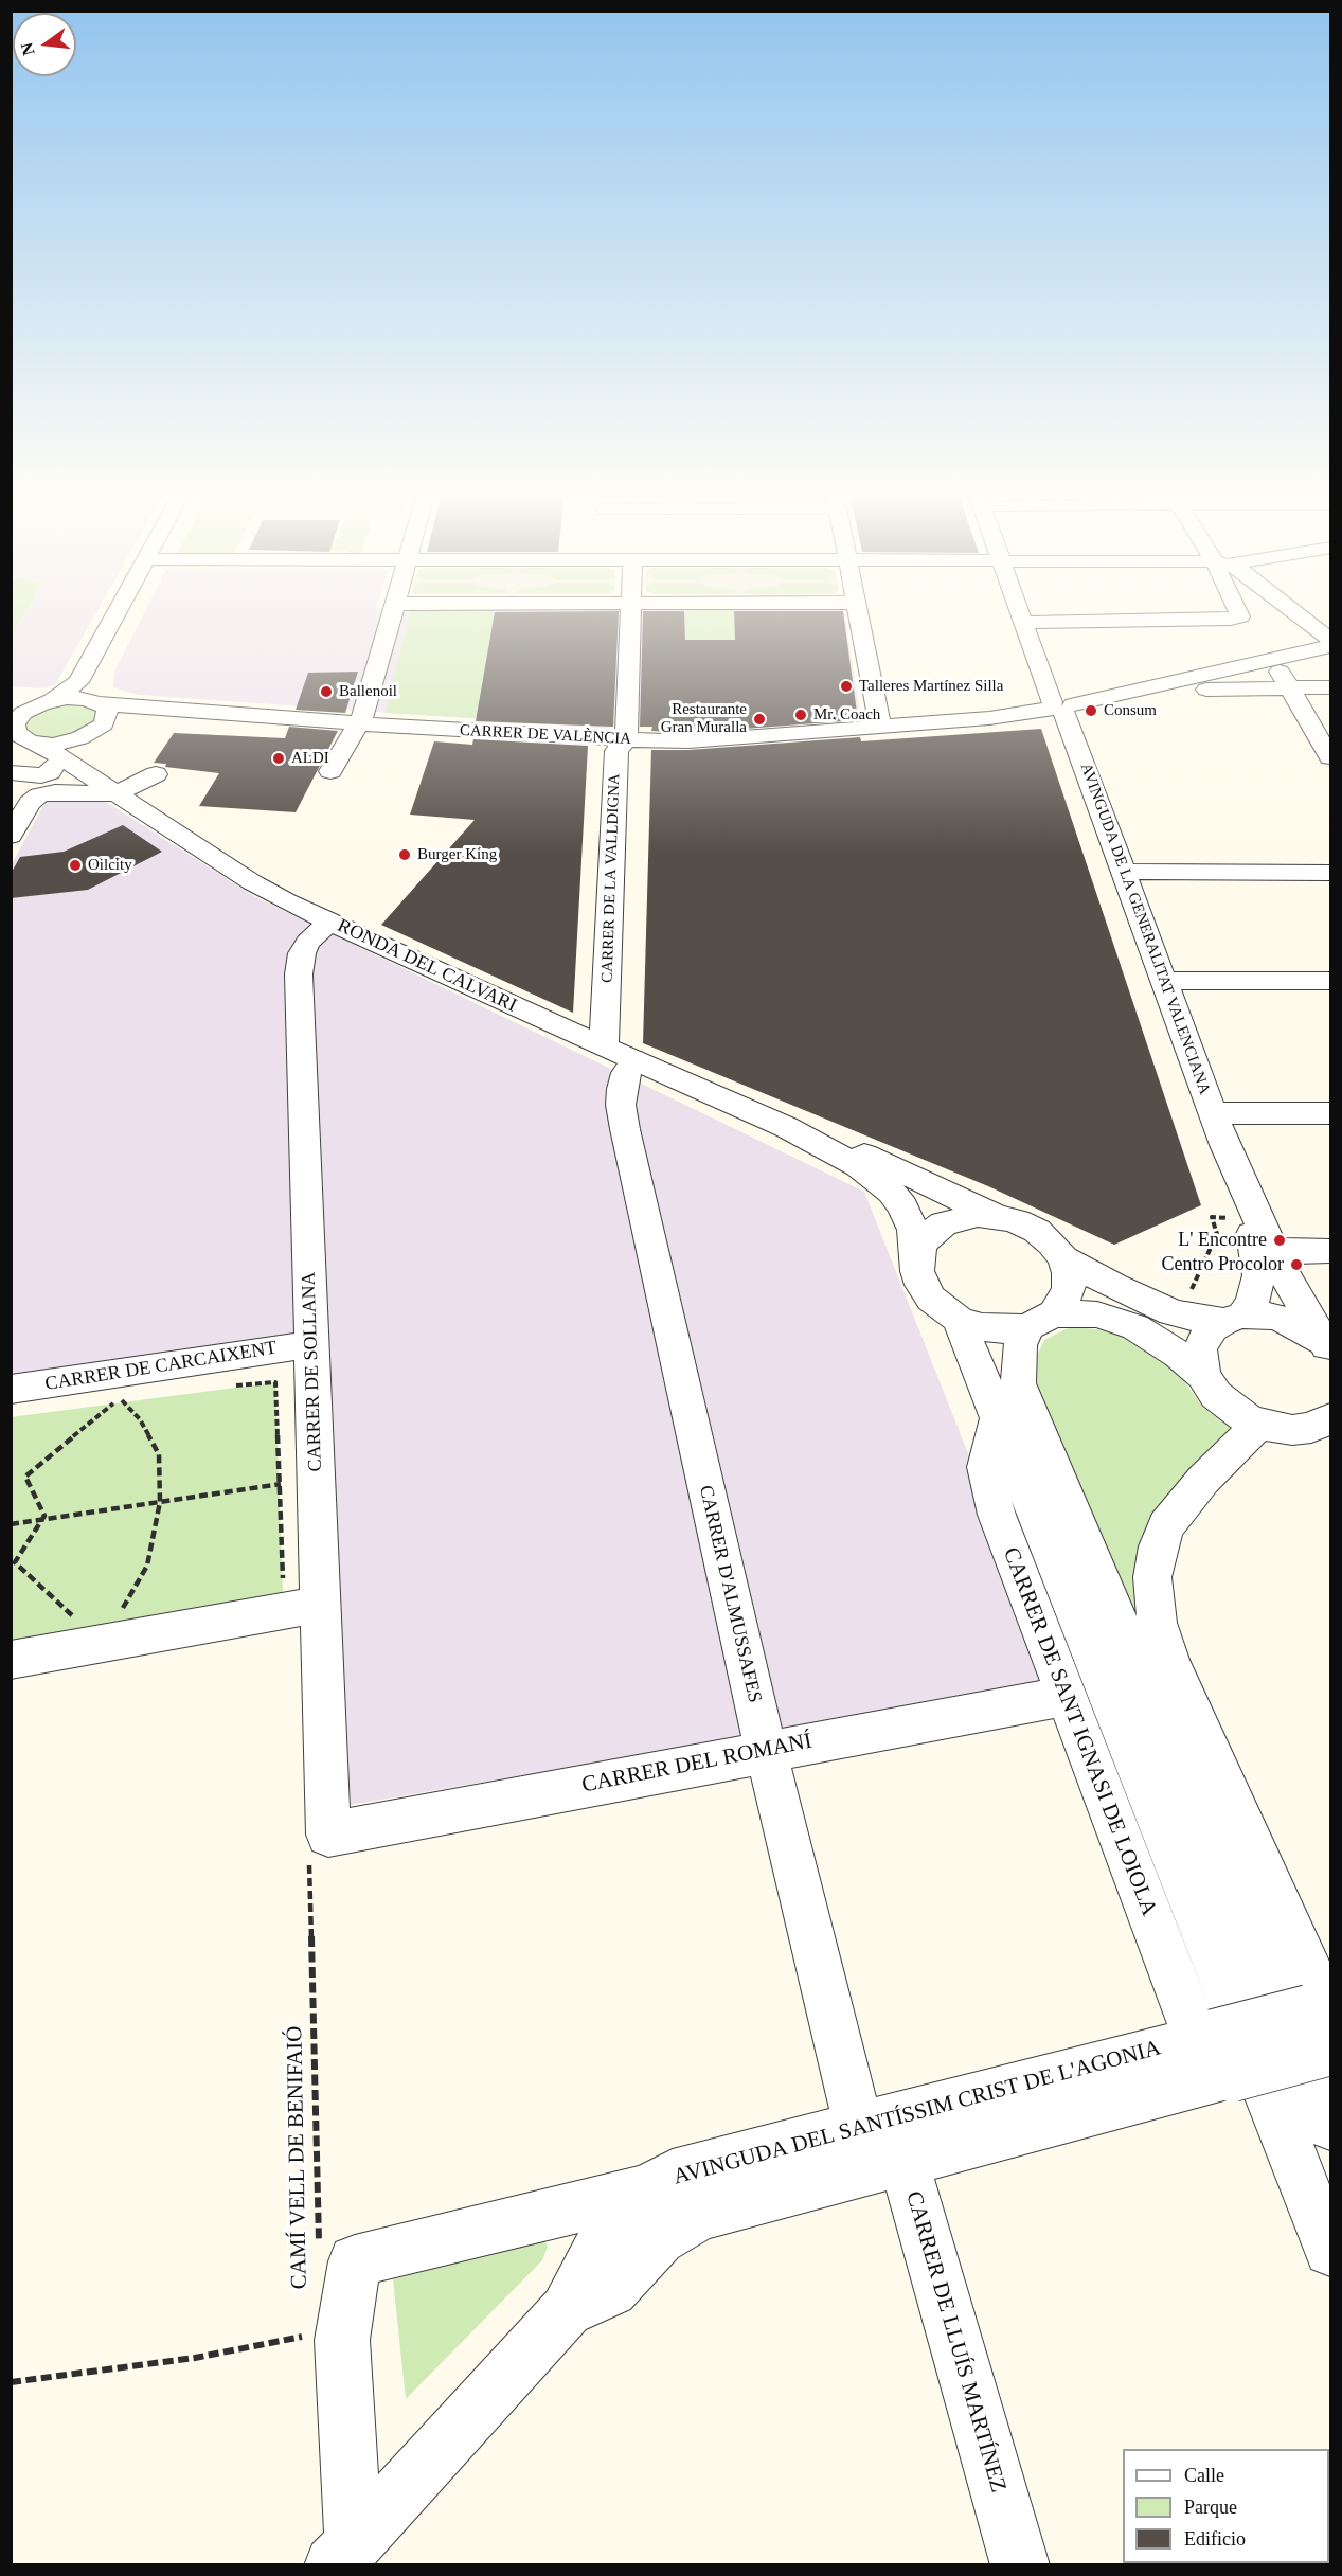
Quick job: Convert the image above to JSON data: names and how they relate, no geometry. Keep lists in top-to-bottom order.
{
  "streets": {
    "street": [
      "CARRER DE VALÈNCIA",
      "CARRER DE LA VALLDIGNA",
      "AVINGUDA DE LA GENERALITAT VALENCIANA",
      "RONDA DEL CALVARI",
      "CARRER DE CARCAIXENT",
      "CARRER DE SOLLANA",
      "CARRER D'ALMUSSAFES",
      "CARRER DE SANT IGNASI DE LOIOLA",
      "CARRER DEL ROMANÍ",
      "AVINGUDA DEL SANTÍSSIM CRIST DE L'AGONIA",
      "CARRER DE LLUÍS MARTÍNEZ"
    ],
    "path": ["CAMÍ VELL DE BENIFAIÓ"]
  },
  "crossings": [
    ["CARRER DE VALÈNCIA", "CARRER DE LA VALLDIGNA"],
    ["CARRER DE VALÈNCIA", "AVINGUDA DE LA GENERALITAT VALENCIANA"],
    ["CARRER DE LA VALLDIGNA", "RONDA DEL CALVARI"],
    ["CARRER DE LA VALLDIGNA", "CARRER D'ALMUSSAFES"],
    ["RONDA DEL CALVARI", "CARRER DE SOLLANA"],
    ["RONDA DEL CALVARI", "CARRER D'ALMUSSAFES"],
    ["CARRER DE CARCAIXENT", "CARRER DE SOLLANA"],
    ["CARRER DE SOLLANA", "CARRER DEL ROMANÍ"],
    ["CARRER DE SOLLANA", "CAMÍ VELL DE BENIFAIÓ"],
    ["CARRER D'ALMUSSAFES", "CARRER DEL ROMANÍ"],
    ["CARRER D'ALMUSSAFES", "AVINGUDA DEL SANTÍSSIM CRIST DE L'AGONIA"],
    ["CARRER D'ALMUSSAFES", "CARRER DE LLUÍS MARTÍNEZ"],
    ["CARRER DE SANT IGNASI DE LOIOLA", "CARRER DEL ROMANÍ"],
    ["CARRER DE SANT IGNASI DE LOIOLA", "AVINGUDA DEL SANTÍSSIM CRIST DE L'AGONIA"],
    ["CARRER DEL ROMANÍ", "CAMÍ VELL DE BENIFAIÓ"],
    ["AVINGUDA DEL SANTÍSSIM CRIST DE L'AGONIA", "CARRER DE LLUÍS MARTÍNEZ"]
  ],
  "places": [
    "Talleres Martínez Silla",
    "Ballenoil",
    "Consum",
    "Mr. Coach",
    "Restaurante Gran Muralla",
    "ALDI",
    "Burger King",
    "Oilcity",
    "L' Encontre",
    "Centro Procolor"
  ],
  "legend": ["Calle", "Parque", "Edificio"],
  "north": "left"
}
